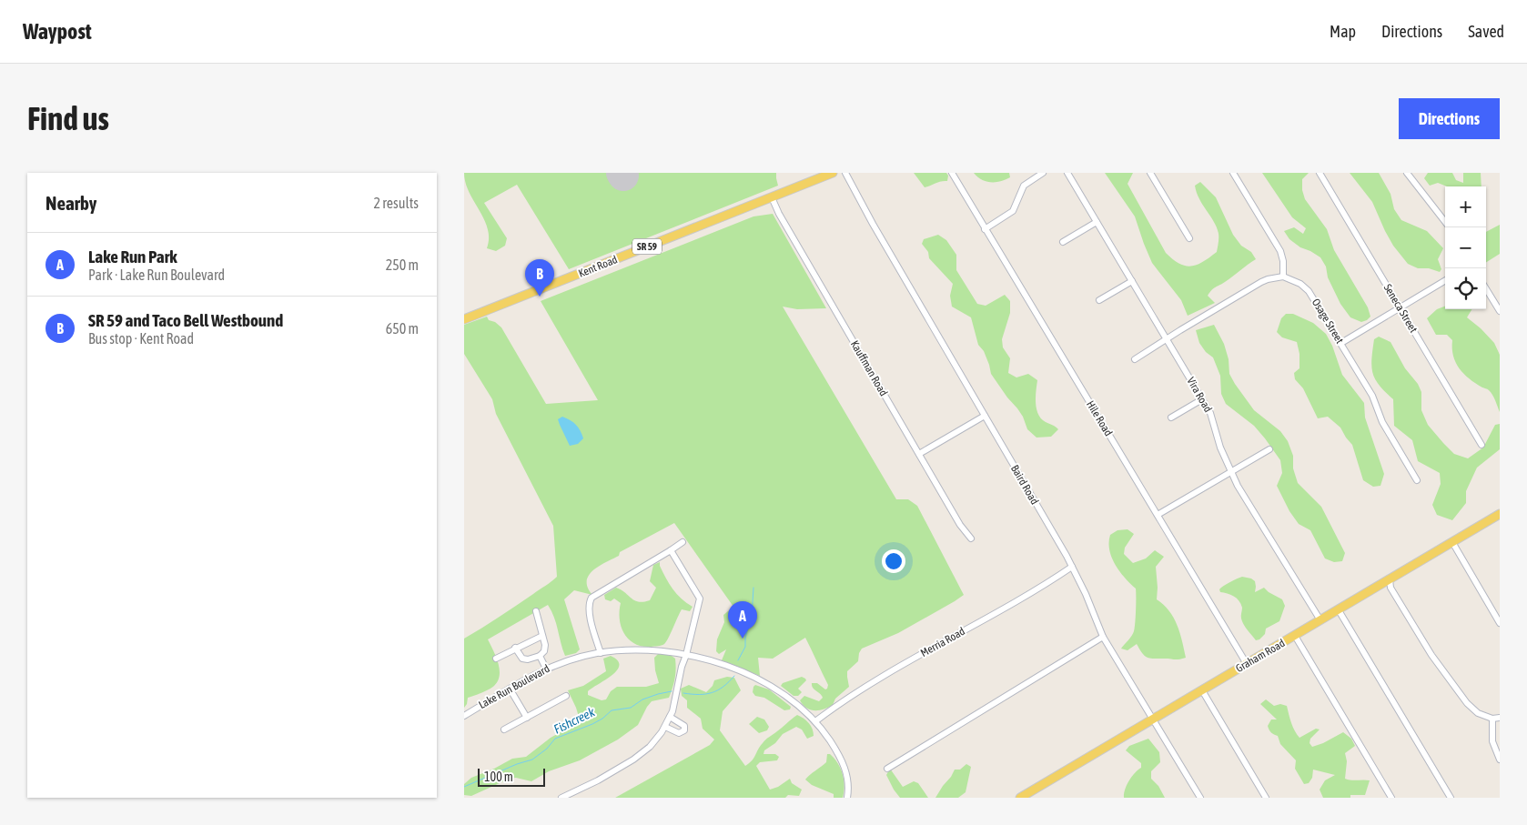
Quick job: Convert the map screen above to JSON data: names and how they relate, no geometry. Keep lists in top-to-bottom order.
{
  "streets": {
    "main road": ["SR 59", "Kent Road", "Graham Road"],
    "street": [
      "Seneca Street",
      "Osage Street",
      "Kauffman Road",
      "Vira Road",
      "Hile Road",
      "Baird Road",
      "Merria Road",
      "Lake Run Boulevard"
    ]
  },
  "crossings": [
    ["Kent Road", "Kauffman Road"],
    ["Vira Road", "Graham Road"],
    ["Hile Road", "Graham Road"],
    ["Baird Road", "Merria Road"],
    ["Baird Road", "Graham Road"],
    ["Merria Road", "Lake Run Boulevard"]
  ],
  "water": ["Fishcreek"],
  "scale_bar": "100 m",
  "page": {
    "header": "Waypost",
    "nav": ["Map", "Directions", "Saved"],
    "buttons": "Directions",
    "title": "Find us",
    "heading": ["Nearby", "2 results"],
    "map_buttons": ["+", "−"],
    "list": [
      {
        "mark": "A",
        "name": "Lake Run Park",
        "note": "Park · Lake Run Boulevard",
        "value": "250 m"
      },
      {
        "mark": "B",
        "name": "SR 59 and Taco Bell Westbound",
        "note": "Bus stop · Kent Road",
        "value": "650 m"
      }
    ],
    "pins": ["B", "A"],
    "scale": "100 m"
  }
}
